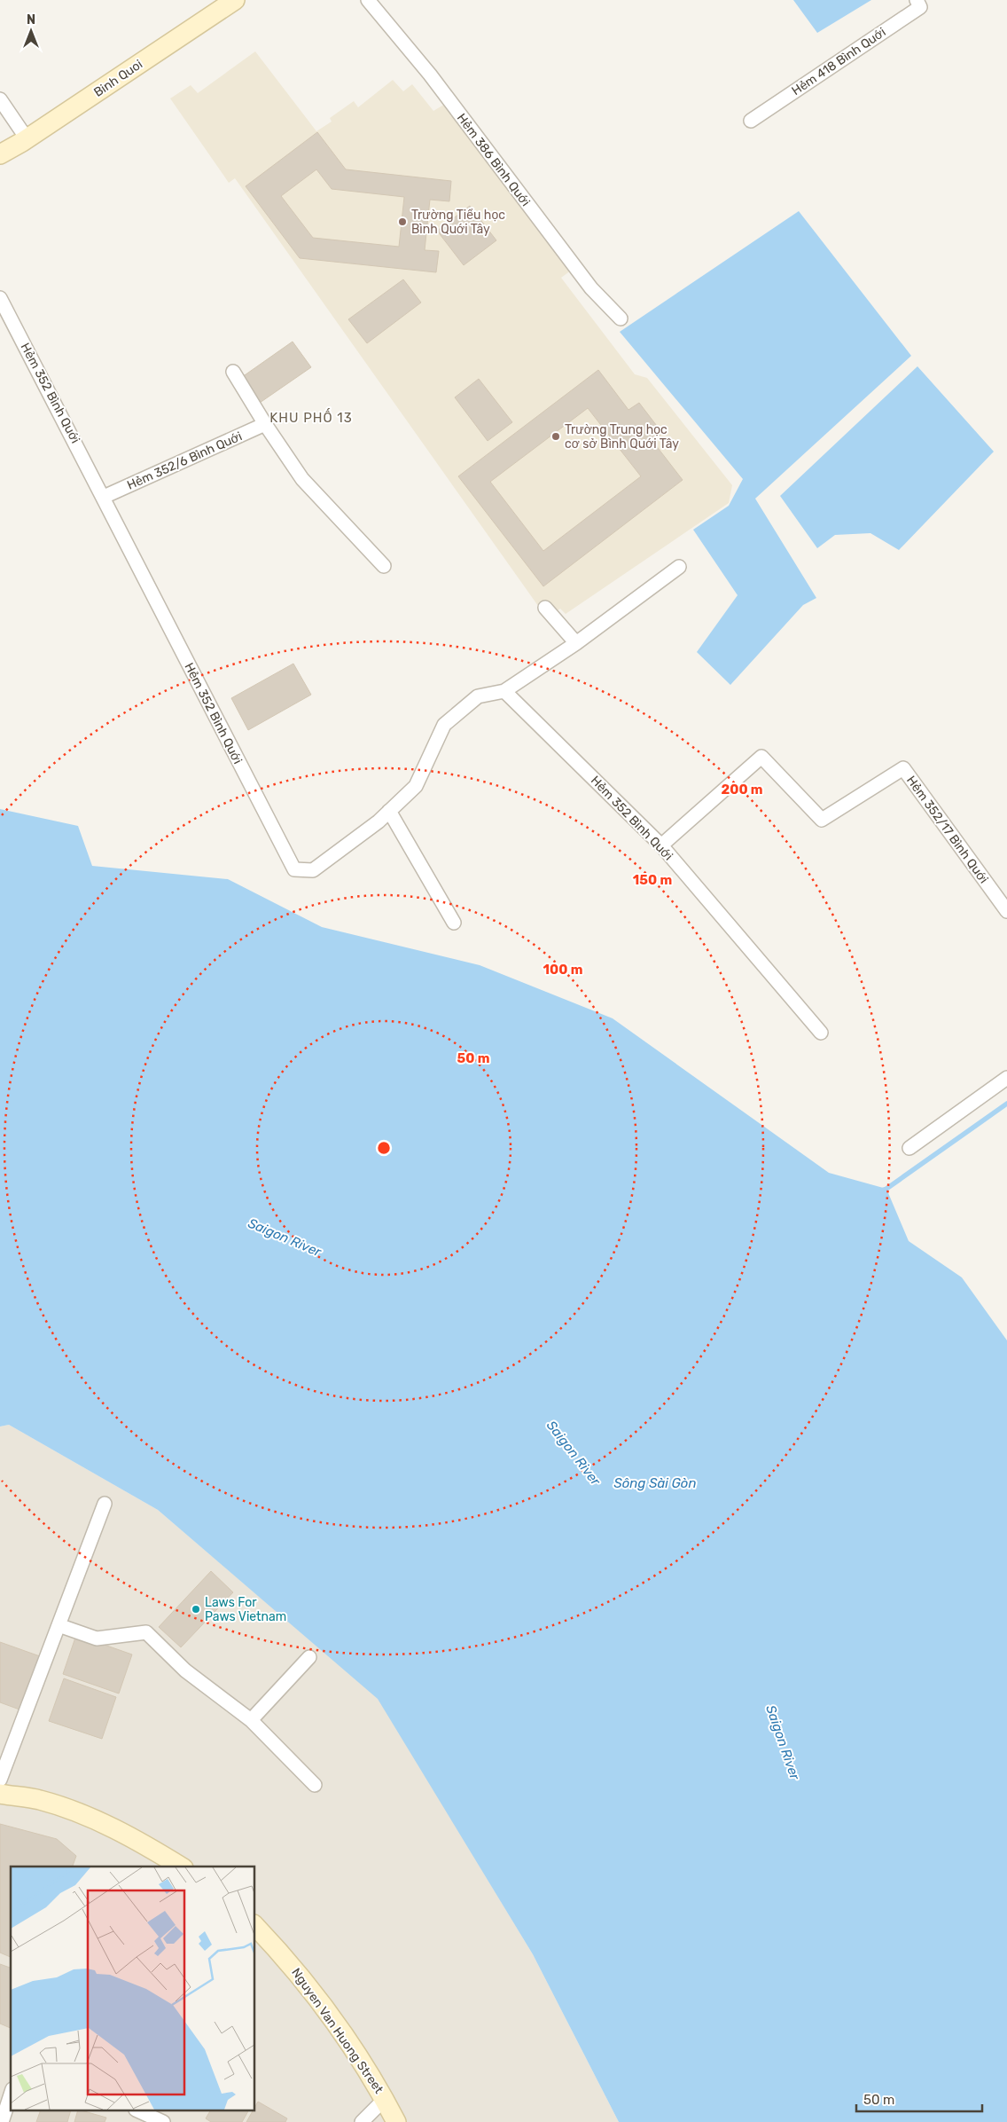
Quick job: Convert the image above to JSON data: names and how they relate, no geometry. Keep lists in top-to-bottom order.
{
  "streets": {
    "main road": ["Binh Quoi", "Nguyen Van Huong Street"],
    "street": [
      "Hẻm 418 Bình Quới",
      "Hẻm 386 Bình Quới",
      "Hẻm 352 Bình Quới",
      "Hẻm 352/6 Bình Quới",
      "Hẻm 352/17 Bình Quới"
    ]
  },
  "crossings": [
    ["Hẻm 352 Bình Quới", "Hẻm 352/6 Bình Quới"],
    ["Hẻm 352 Bình Quới", "Hẻm 352/17 Bình Quới"]
  ],
  "districts": ["KHU PHỐ 13"],
  "water": ["Saigon River", "Sông Sài Gòn"],
  "places": ["Trường Tiểu học Bình Quới Tây", "Trường Trung học cơ sở Bình Quới Tây", "Laws For Paws Vietnam"],
  "scale_bar": "50 m",
  "north": "top",
  "rings": [
    "200 m",
    "150 m",
    "100 m",
    "50 m"
  ]
}
